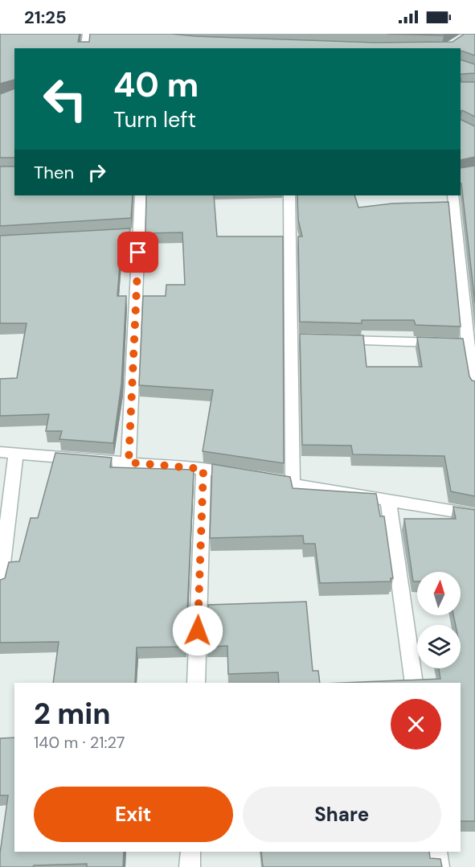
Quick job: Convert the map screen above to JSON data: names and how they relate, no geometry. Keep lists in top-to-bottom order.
{
  "north": "top",
  "page": {
    "status": "21:25",
    "turn": ["40 m", "Turn left"],
    "then": "Then",
    "heading": ["2 min", "140 m · 21:27"],
    "buttons": ["Exit", "Share"]
  }
}
